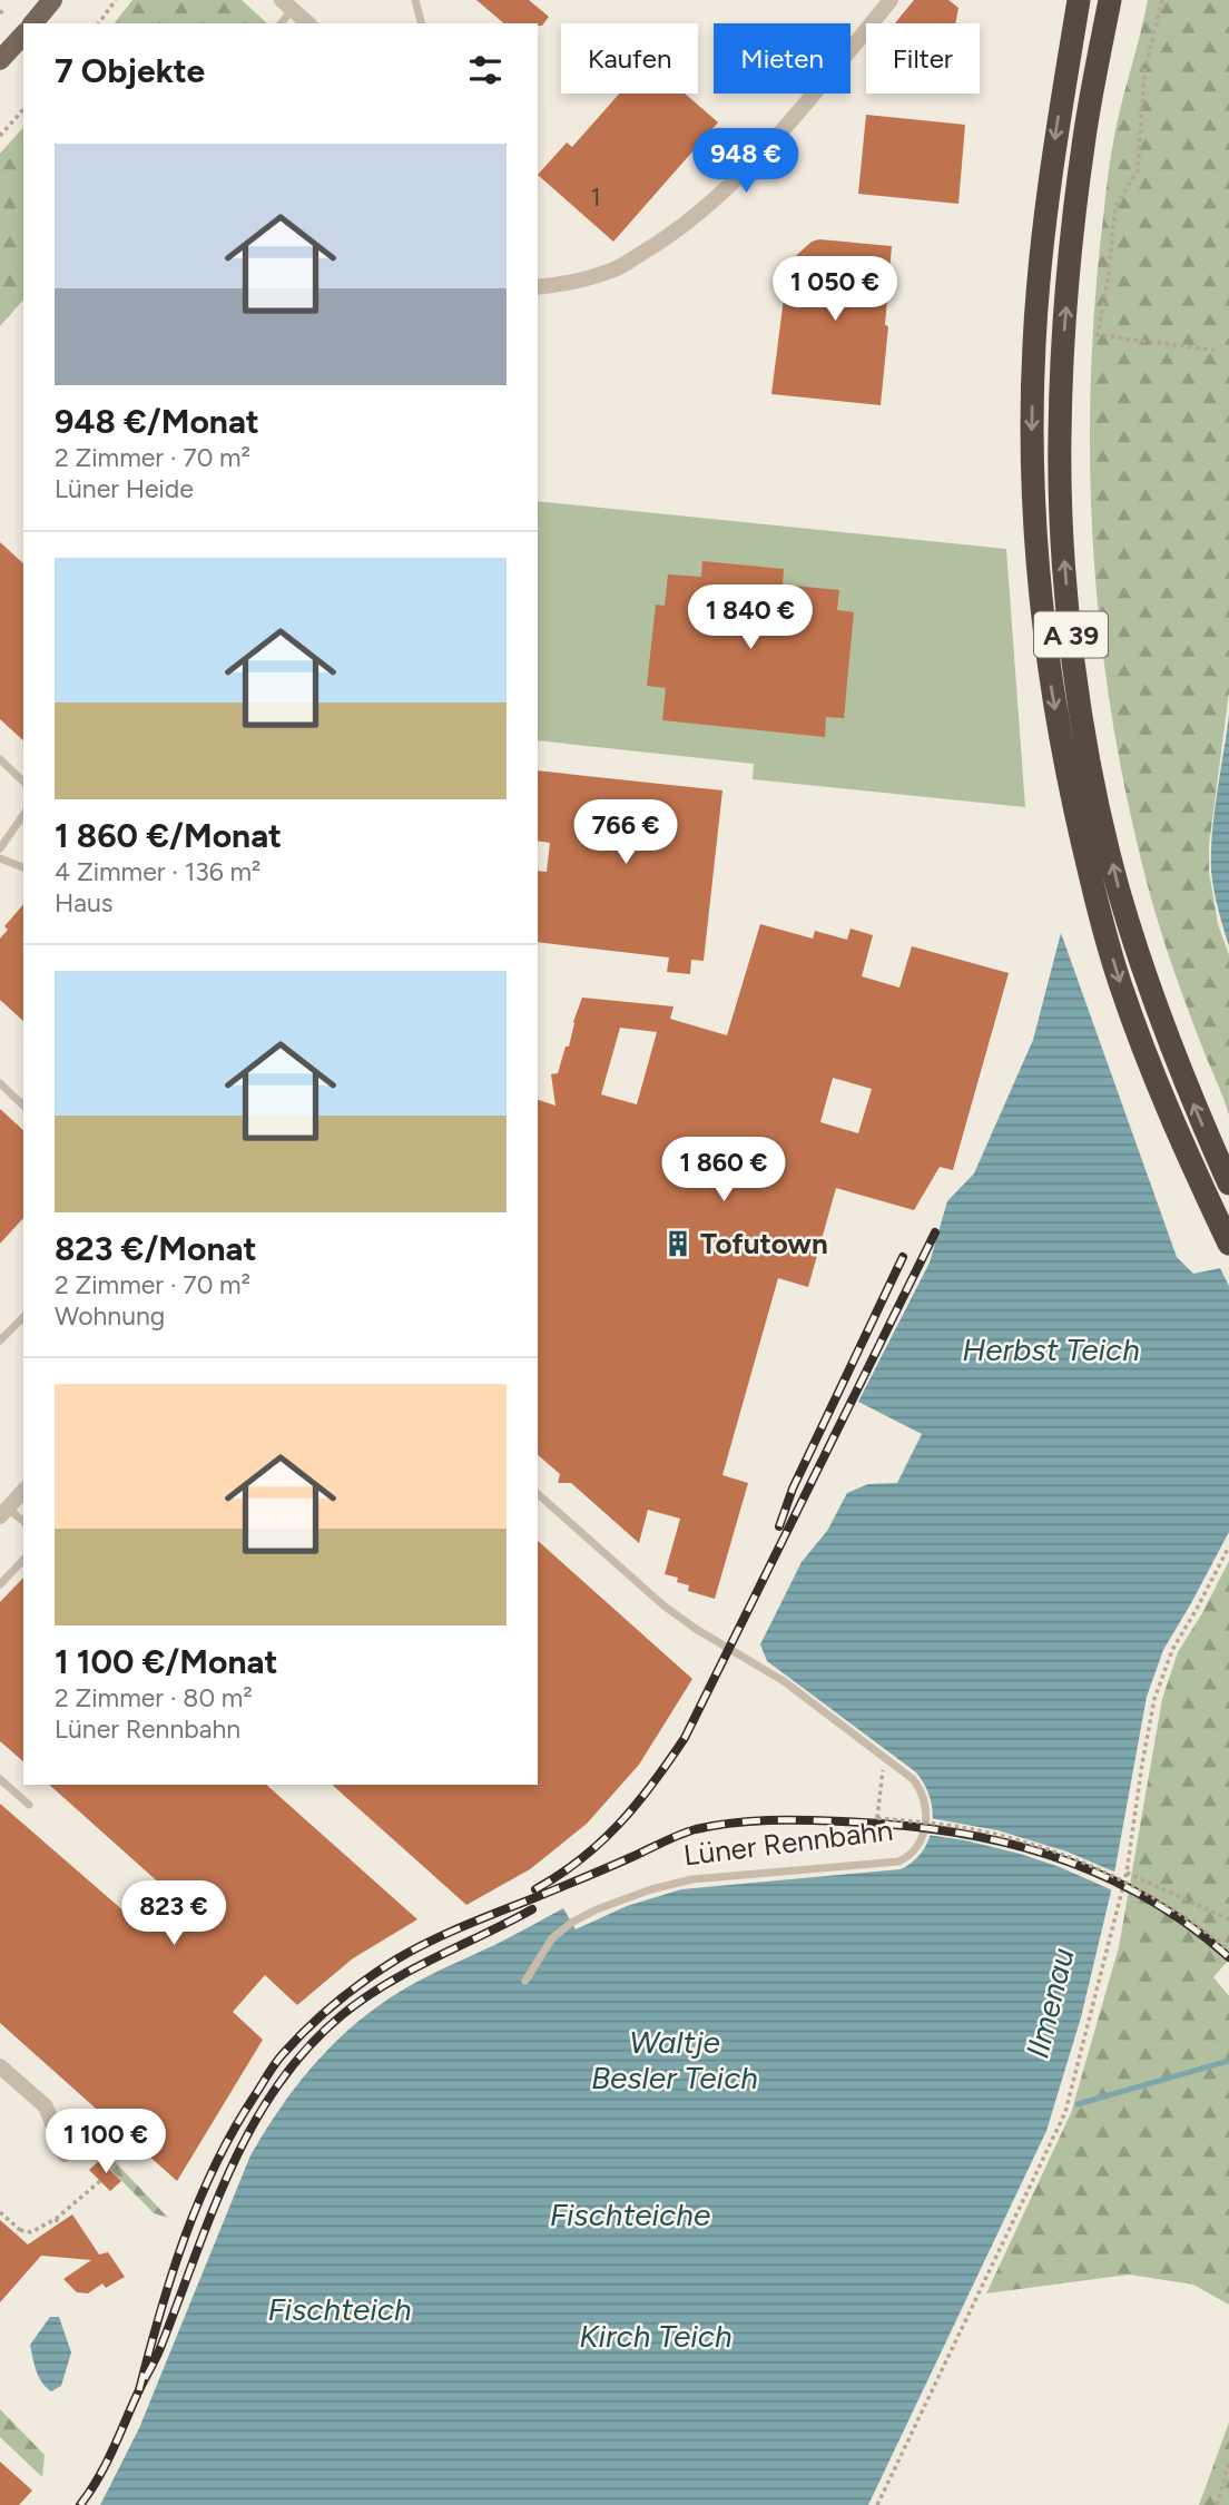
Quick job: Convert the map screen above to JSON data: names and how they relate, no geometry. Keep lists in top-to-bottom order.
{
  "streets": {
    "highway": ["A 39"],
    "lane": ["Lüner Rennbahn"]
  },
  "water": [
    "Herbst Teich",
    "Ilmenau",
    "Waltje Besler Teich",
    "Fischteiche",
    "Fischteich",
    "Kirch Teich"
  ],
  "places": {
    "building": ["Tofutown"]
  },
  "house_numbers": ["1"],
  "page": {
    "chip": ["Kaufen", "Mieten", "Filter"],
    "heading": "7 Objekte",
    "list": [
      {
        "name": "948 €/Monat",
        "note": "2 Zimmer · 70 m² · Lüner Heide"
      },
      {
        "name": "1 860 €/Monat",
        "note": "4 Zimmer · 136 m² · Haus"
      },
      {
        "name": "823 €/Monat",
        "note": "2 Zimmer · 70 m² · Wohnung"
      },
      {
        "name": "1 100 €/Monat",
        "note": "2 Zimmer · 80 m² · Lüner Rennbahn"
      }
    ],
    "price": [
      "948 €",
      "1 050 €",
      "1 840 €",
      "766 €",
      "1 860 €",
      "823 €",
      "1 100 €"
    ]
  }
}
